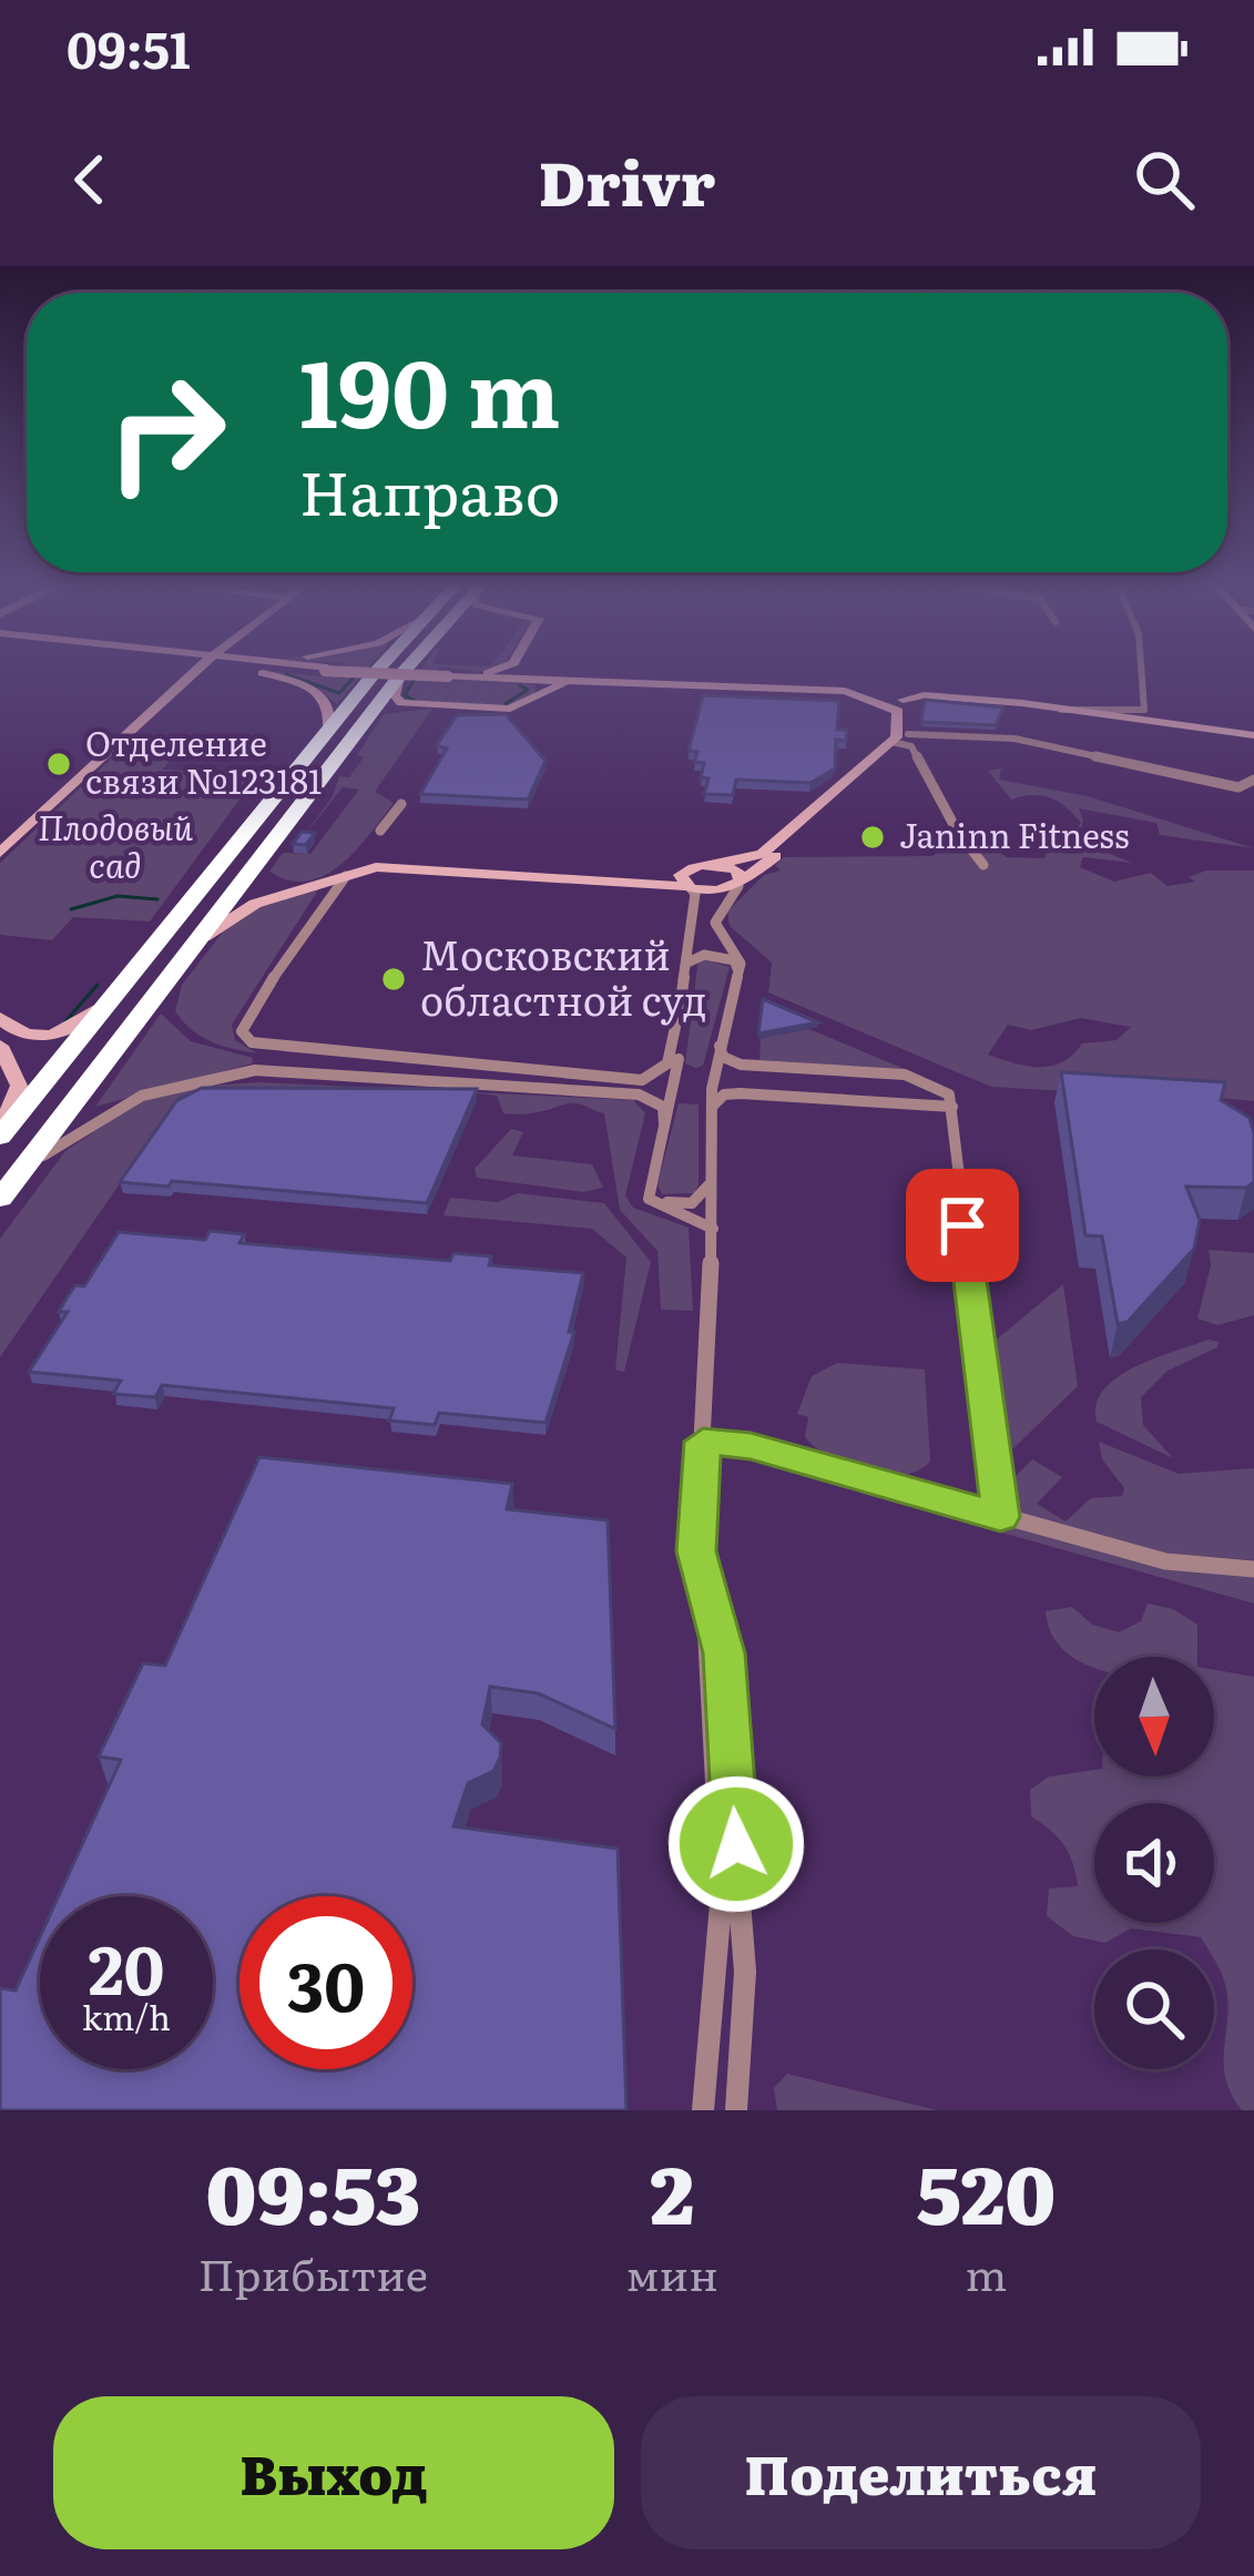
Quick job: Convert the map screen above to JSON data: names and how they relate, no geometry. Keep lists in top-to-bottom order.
{
  "parks": ["Плодовый сад"],
  "places": ["Отделение связи №123181", "Janinn Fitness", "Московский областной суд"],
  "north": "bottom",
  "page": {
    "status": "09:51",
    "header": "Drivr",
    "turn": ["190 m", "Направо"],
    "speed": "20 km/h",
    "limit": "30",
    "eta": [
      "09:53",
      "Прибытие",
      "2",
      "мин",
      "520",
      "m"
    ],
    "buttons": ["Выход", "Поделиться"]
  }
}
